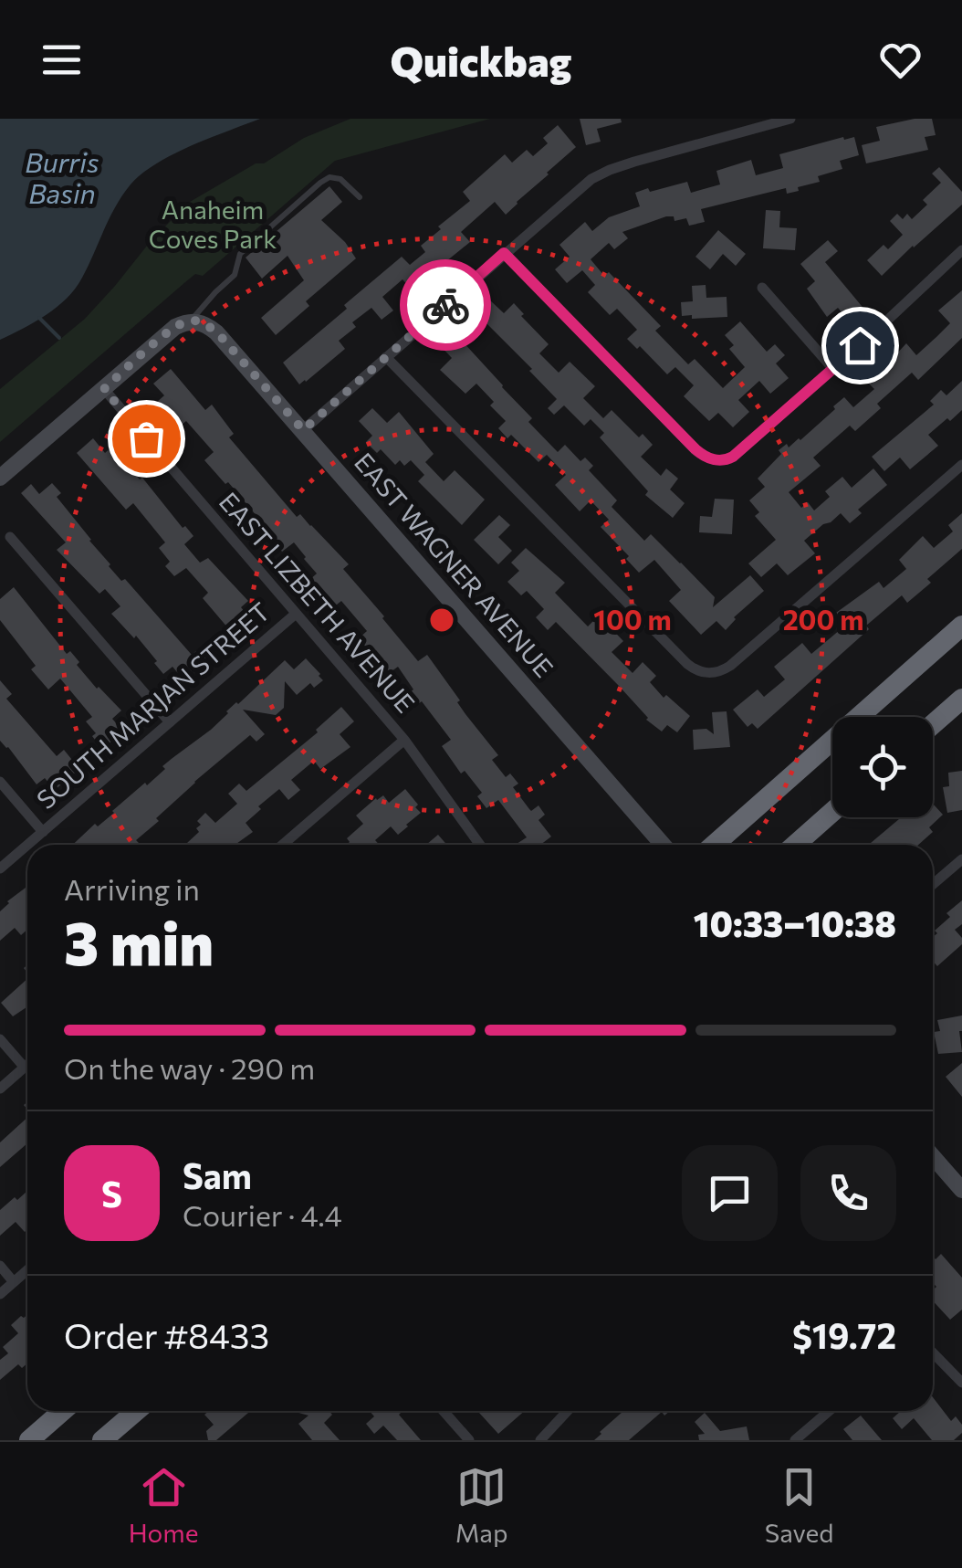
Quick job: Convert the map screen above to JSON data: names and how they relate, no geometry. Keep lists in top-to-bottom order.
{
  "streets": {
    "street": ["EAST WAGNER AVENUE", "EAST LIZBETH AVENUE", "SOUTH MARJAN STREET"]
  },
  "crossings": [
    ["EAST LIZBETH AVENUE", "SOUTH MARJAN STREET"]
  ],
  "water": ["Burris Basin"],
  "parks": ["Anaheim Coves Park"],
  "page": {
    "header": "Quickbag",
    "heading": ["3 min", "Arriving in", "10:33–10:38"],
    "panel": [
      "Sam",
      "Courier · 4.4",
      "Order #8433",
      "$19.72"
    ],
    "bar": "On the way · 290 m",
    "round": "S",
    "tabs": ["Home", "Map", "Saved"]
  },
  "rings": ["100 m", "200 m"]
}
